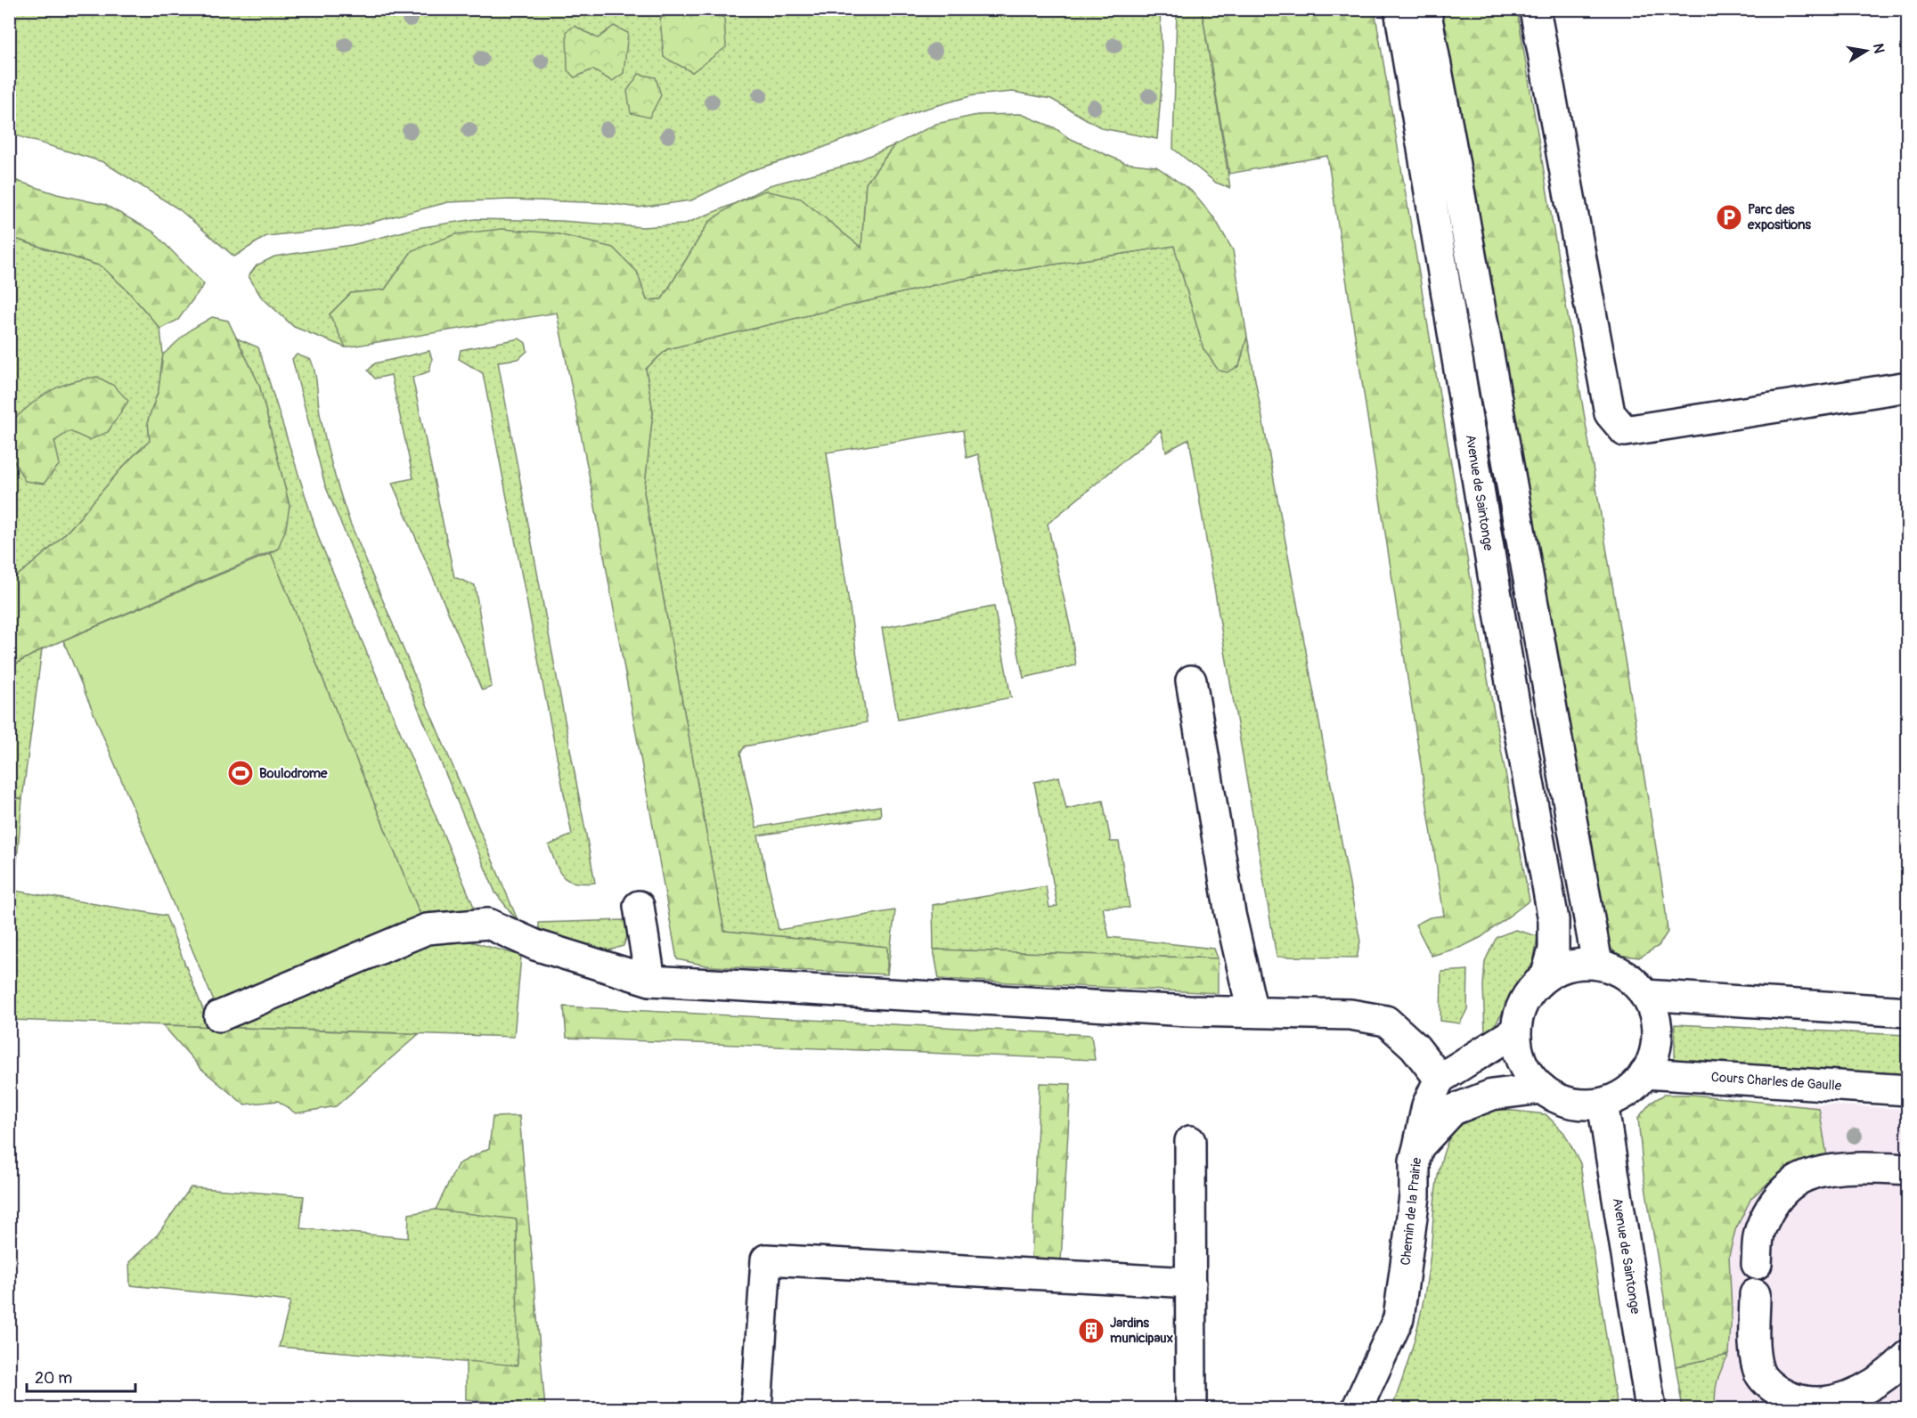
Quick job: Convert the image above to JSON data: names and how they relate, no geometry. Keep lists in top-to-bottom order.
{
  "streets": {
    "main road": ["Avenue de Saintonge", "Cours Charles de Gaulle", "Chemin de la Prairie"]
  },
  "crossings": [
    ["Avenue de Saintonge", "Cours Charles de Gaulle"],
    ["Avenue de Saintonge", "Chemin de la Prairie"],
    ["Cours Charles de Gaulle", "Chemin de la Prairie"]
  ],
  "places": {
    "parking": ["Parc des expositions"],
    "sports": ["Boulodrome"],
    "building": ["Jardins municipaux"]
  },
  "scale_bar": "20 m",
  "north": "right"
}
